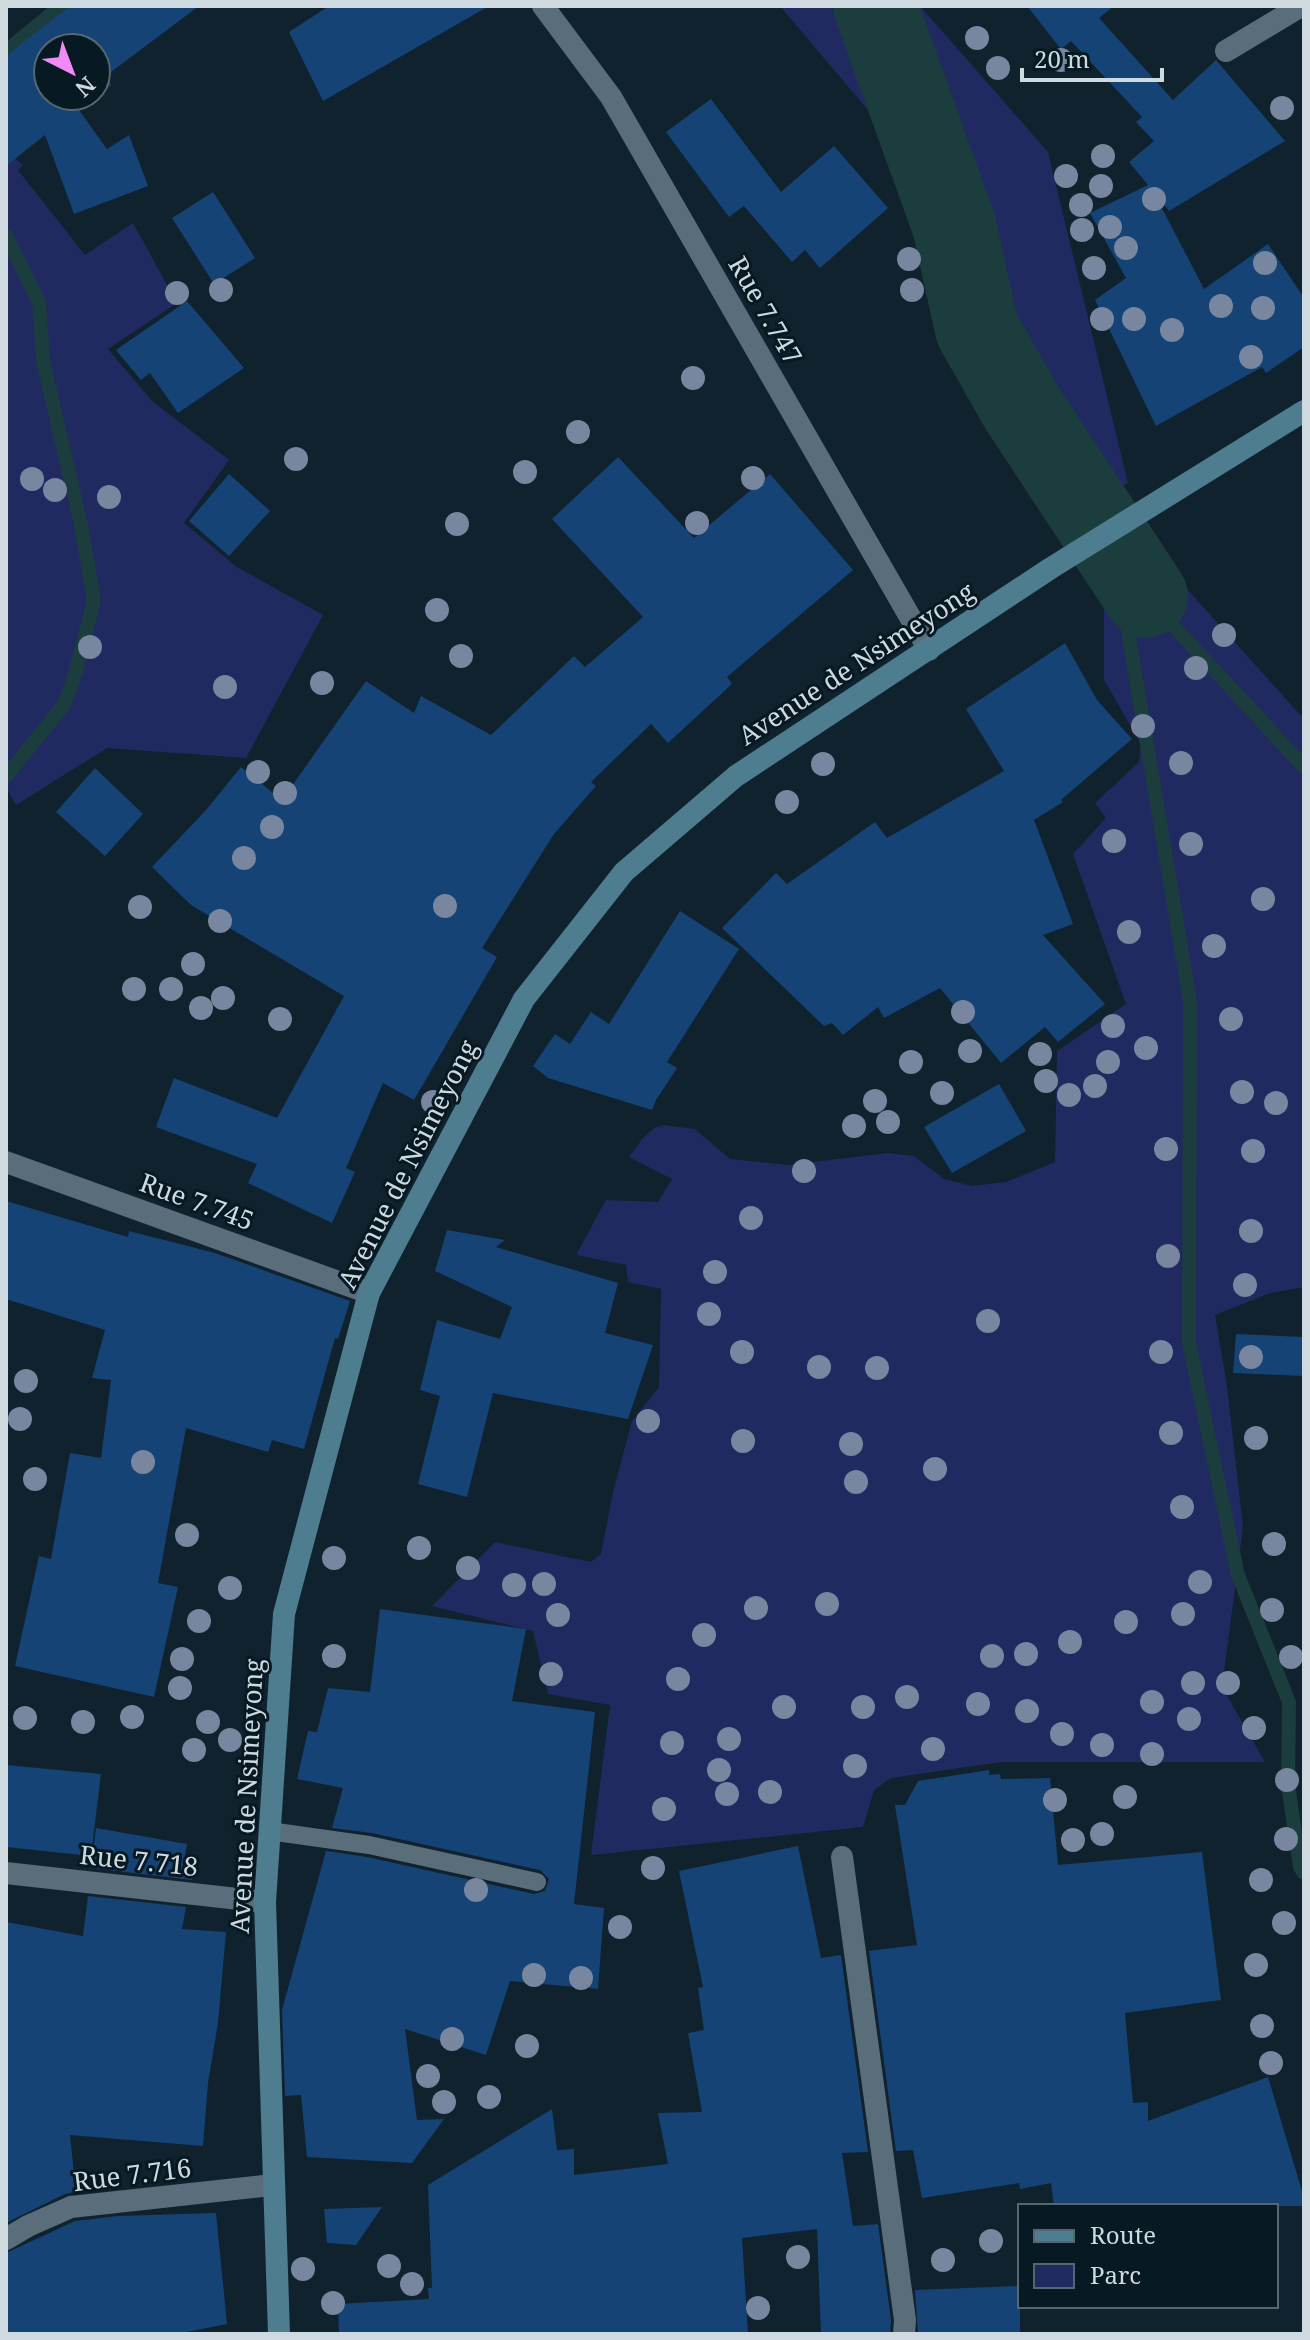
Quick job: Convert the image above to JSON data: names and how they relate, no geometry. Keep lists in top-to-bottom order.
{
  "streets": {
    "main road": ["Avenue de Nsimeyong"],
    "street": [
      "Rue 7.747",
      "Rue 7.745",
      "Rue 7.718",
      "Rue 7.716"
    ]
  },
  "crossings": [
    ["Rue 7.747", "Avenue de Nsimeyong"],
    ["Avenue de Nsimeyong", "Rue 7.745"],
    ["Avenue de Nsimeyong", "Rue 7.718"],
    ["Avenue de Nsimeyong", "Rue 7.716"]
  ],
  "legend": ["Route", "Parc"],
  "scale_bar": "20 m",
  "north": "bottom right"
}
